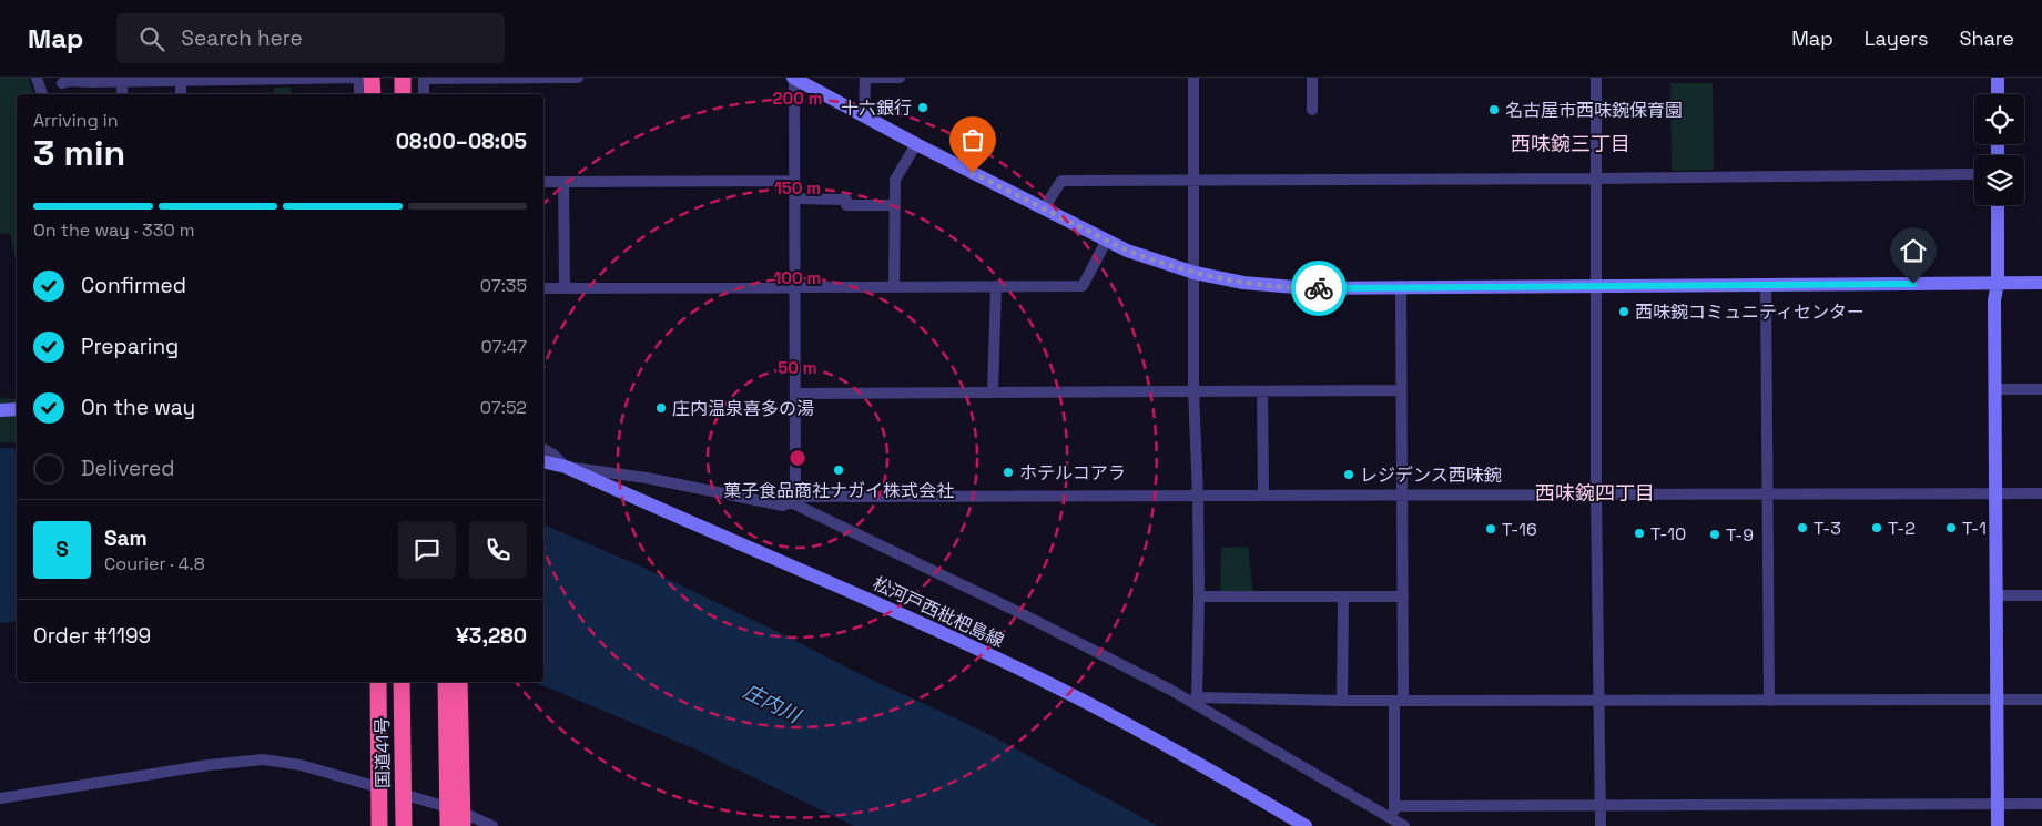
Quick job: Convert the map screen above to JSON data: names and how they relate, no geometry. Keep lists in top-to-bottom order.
{
  "streets": {
    "highway": ["国道41号"],
    "street": ["松河戸西枇杷島線"]
  },
  "districts": ["西味鋺三丁目", "西味鋺四丁目"],
  "water": ["庄内川"],
  "places": [
    "十六銀行",
    "名古屋市西味鋺保育園",
    "西味鋺コミュニティセンター",
    "庄内温泉喜多の湯",
    "菓子食品商社ナガイ株式会社",
    "ホテルコアラ",
    "レジデンス西味鋺",
    "T-3",
    "T-2",
    "T-1",
    "T-16",
    "T-10",
    "T-9"
  ],
  "page": {
    "header": "Map",
    "search": "Search here",
    "nav": ["Map", "Layers", "Share"],
    "heading": ["3 min", "Arriving in", "08:00–08:05"],
    "panel": [
      "Sam",
      "Courier · 4.8",
      "Order #1199",
      "¥3,280"
    ],
    "bar": "On the way · 330 m",
    "list": [
      ["Confirmed", "07:35"],
      ["Preparing", "07:47"],
      ["On the way", "07:52"],
      "Delivered"
    ],
    "round": "S"
  },
  "rings": [
    "200 m",
    "150 m",
    "100 m",
    "50 m"
  ]
}
